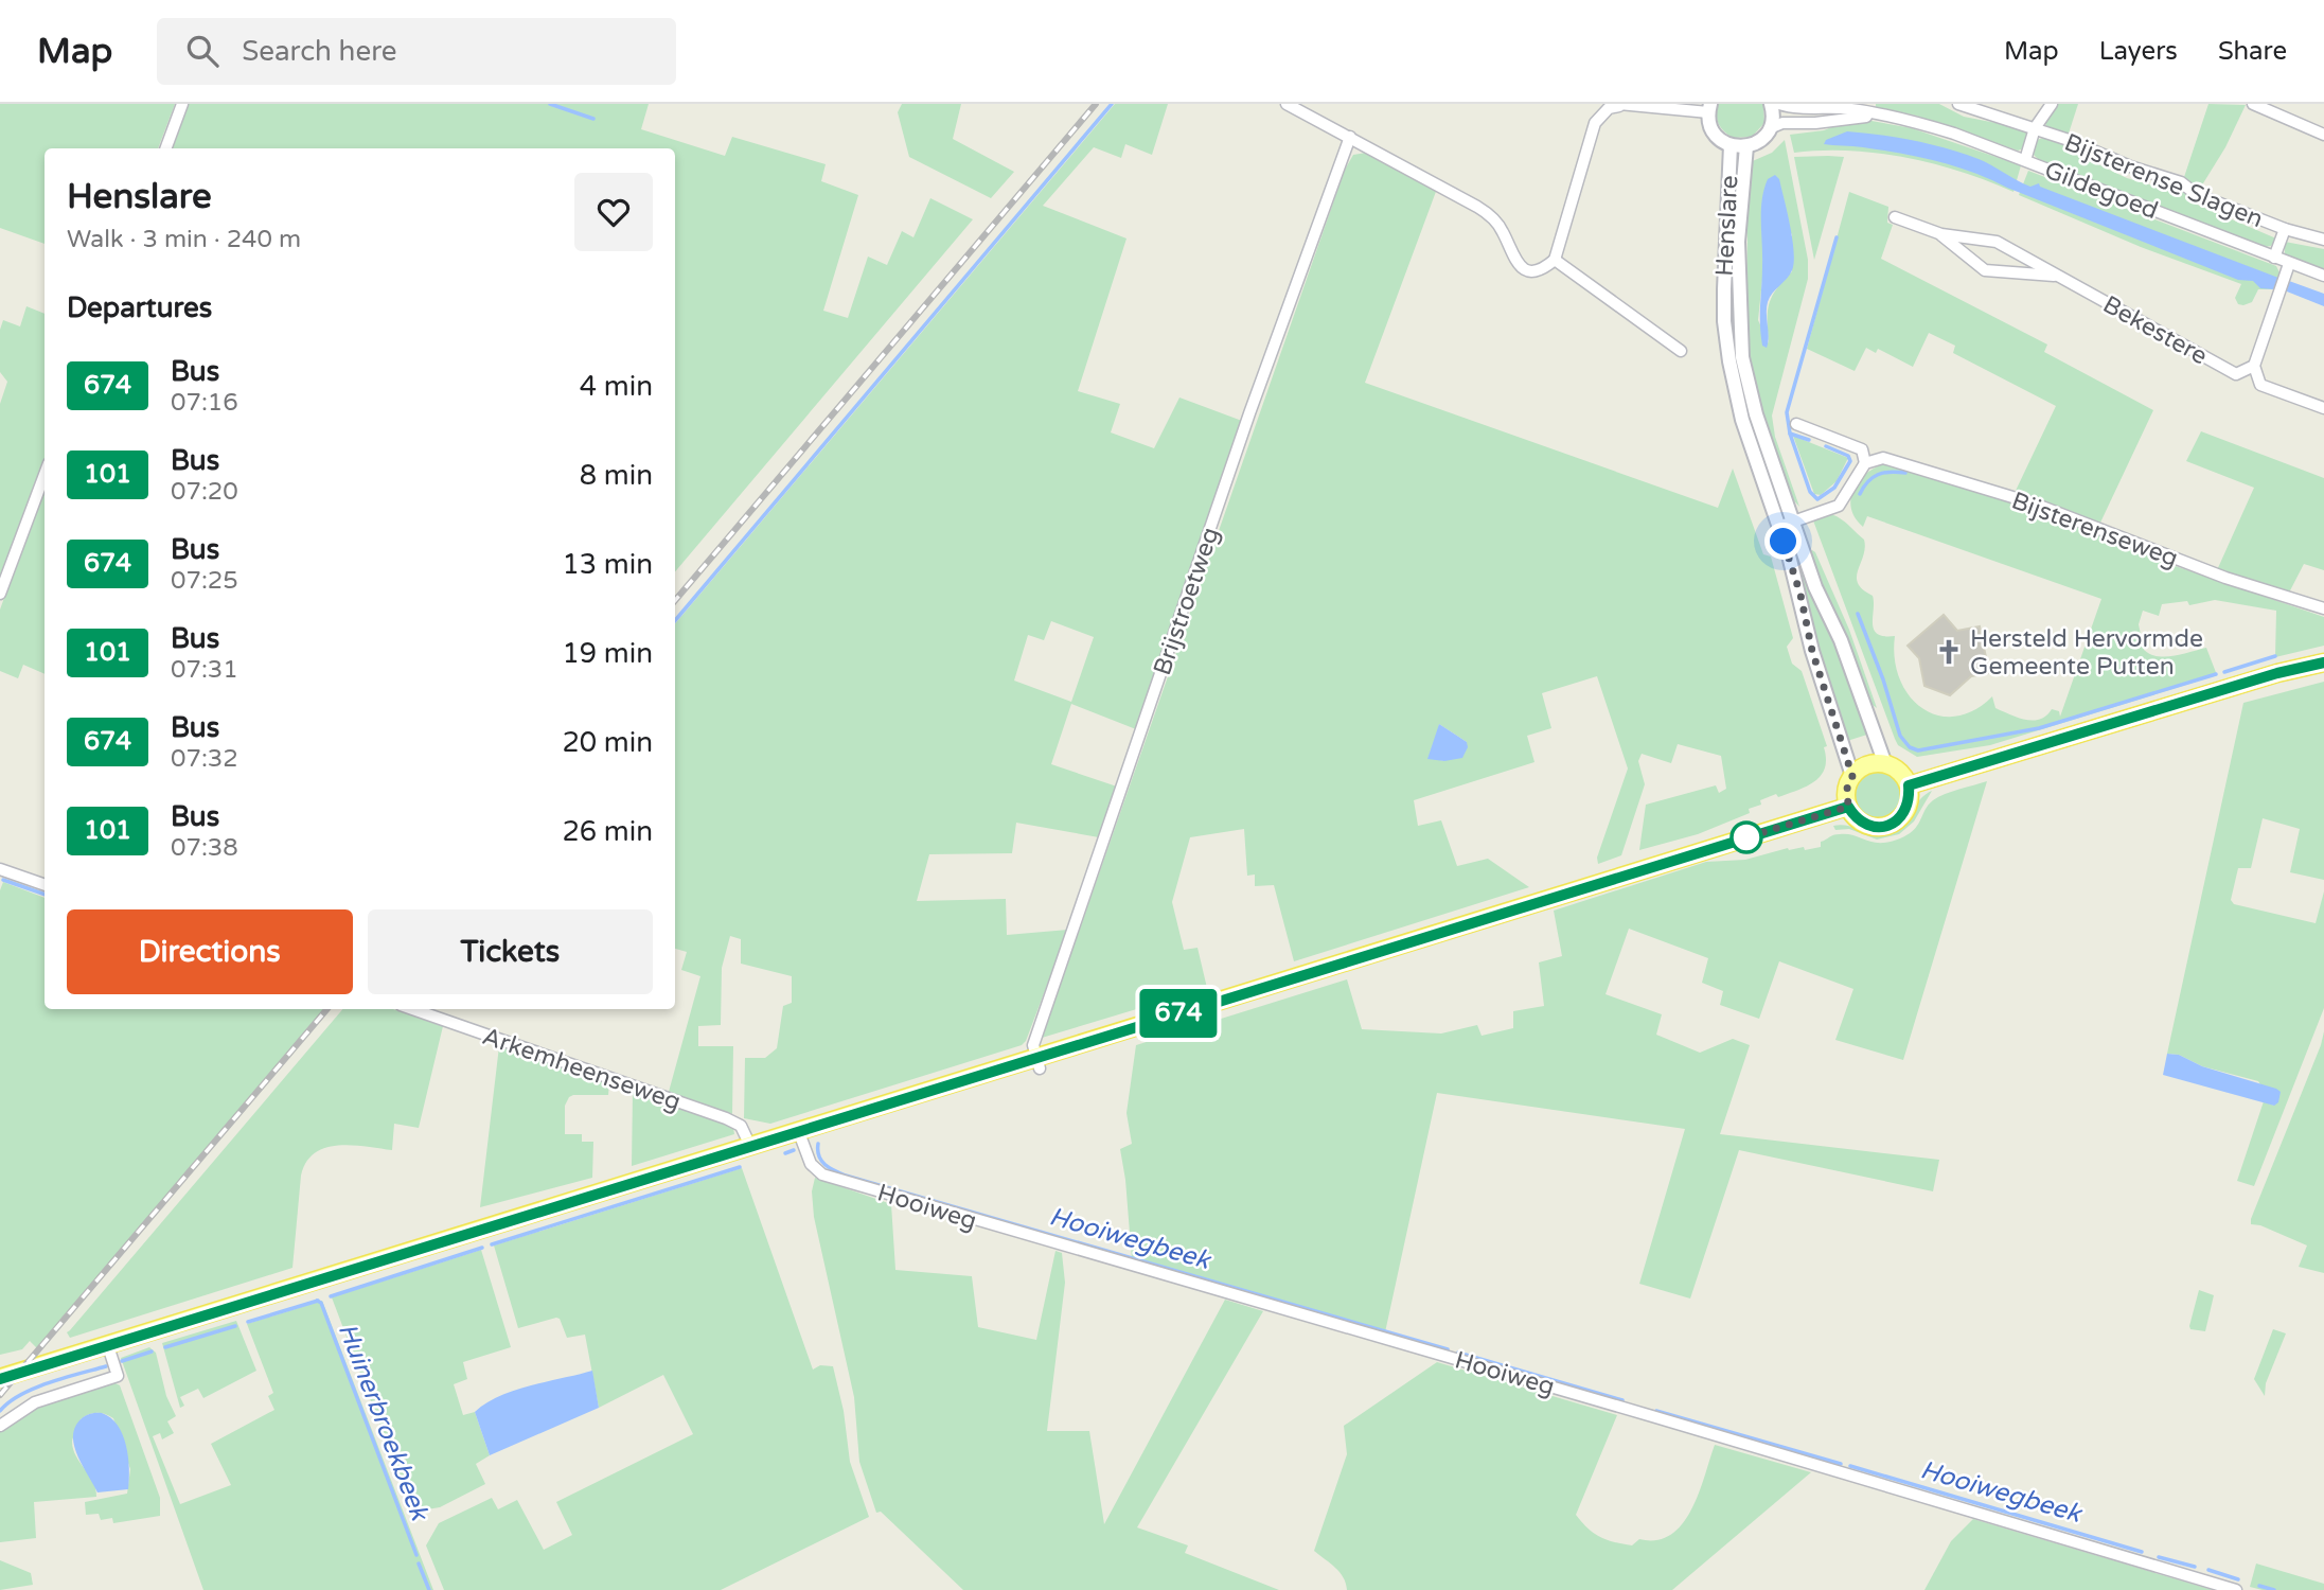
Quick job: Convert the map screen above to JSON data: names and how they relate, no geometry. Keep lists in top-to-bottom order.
{
  "streets": {
    "street": [
      "Bijsterense Slagen",
      "Gildegoed",
      "Henslare",
      "Bekestere",
      "Bijsterenseweg",
      "Brijstroetweg",
      "Arkemheenseweg",
      "Hooiweg"
    ]
  },
  "crossings": [
    ["Bijsterense Slagen", "Gildegoed"]
  ],
  "water": ["Hooiwegbeek", "Huinerbroekbeek"],
  "places": {
    "church": ["Hersteld Hervormde Gemeente Putten"]
  },
  "lines": ["bus line 674"],
  "page": {
    "header": "Map",
    "search": "Search here",
    "nav": ["Map", "Layers", "Share"],
    "on_map": "674",
    "heading": [
      ["Henslare", "Walk · 3 min · 240 m"],
      "Departures"
    ],
    "list": [
      {
        "mark": "674",
        "name": "Bus",
        "note": "07:16",
        "value": "4 min"
      },
      {
        "mark": "101",
        "name": "Bus",
        "note": "07:20",
        "value": "8 min"
      },
      {
        "mark": "674",
        "name": "Bus",
        "note": "07:25",
        "value": "13 min"
      },
      {
        "mark": "101",
        "name": "Bus",
        "note": "07:31",
        "value": "19 min"
      },
      {
        "mark": "674",
        "name": "Bus",
        "note": "07:32",
        "value": "20 min"
      },
      {
        "mark": "101",
        "name": "Bus",
        "note": "07:38",
        "value": "26 min"
      }
    ],
    "buttons": ["Directions", "Tickets"]
  }
}
